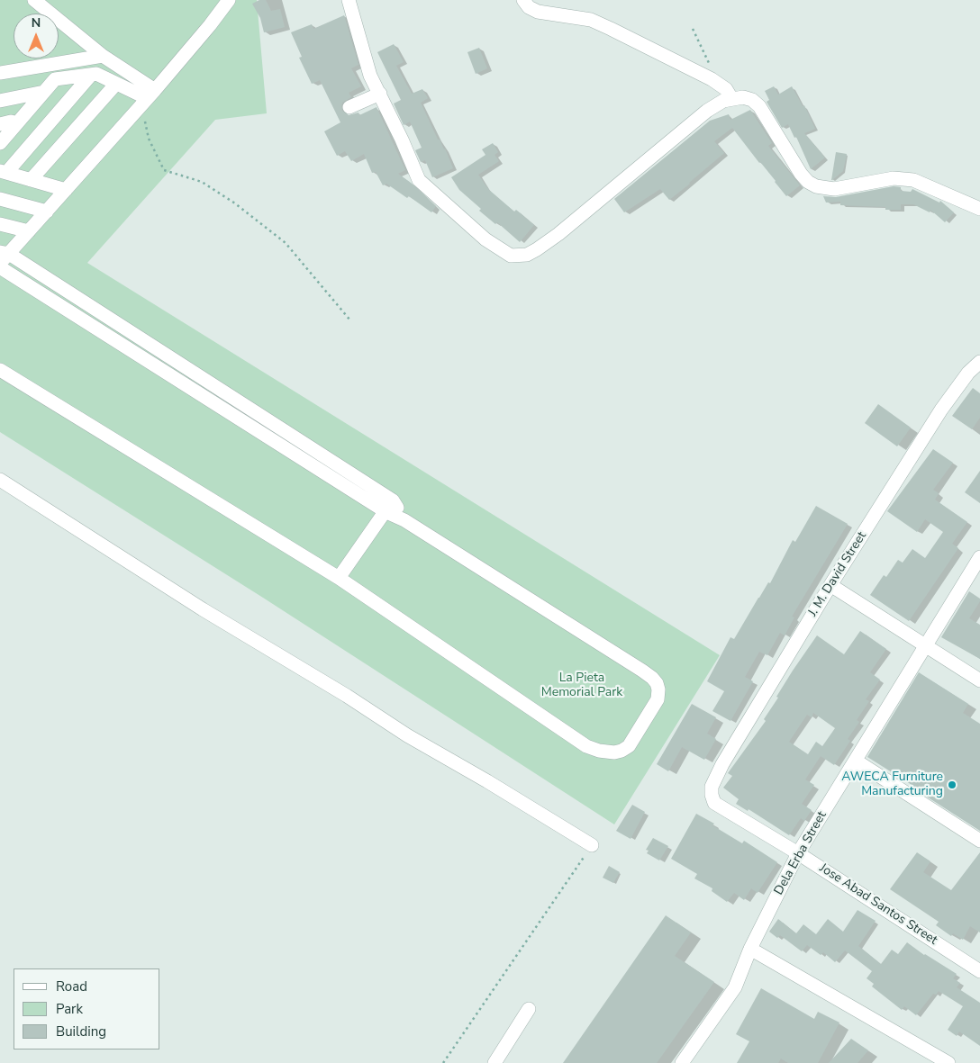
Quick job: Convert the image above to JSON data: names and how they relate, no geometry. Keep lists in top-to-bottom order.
{
  "streets": {
    "street": ["J. M. David Street", "Dela Erba Street", "Jose Abad Santos Street"]
  },
  "crossings": [
    ["J. M. David Street", "Jose Abad Santos Street"],
    ["Dela Erba Street", "Jose Abad Santos Street"]
  ],
  "parks": ["La Pieta Memorial Park"],
  "places": ["AWECA Furniture Manufacturing"],
  "legend": ["Road", "Park", "Building"],
  "north": "top"
}
